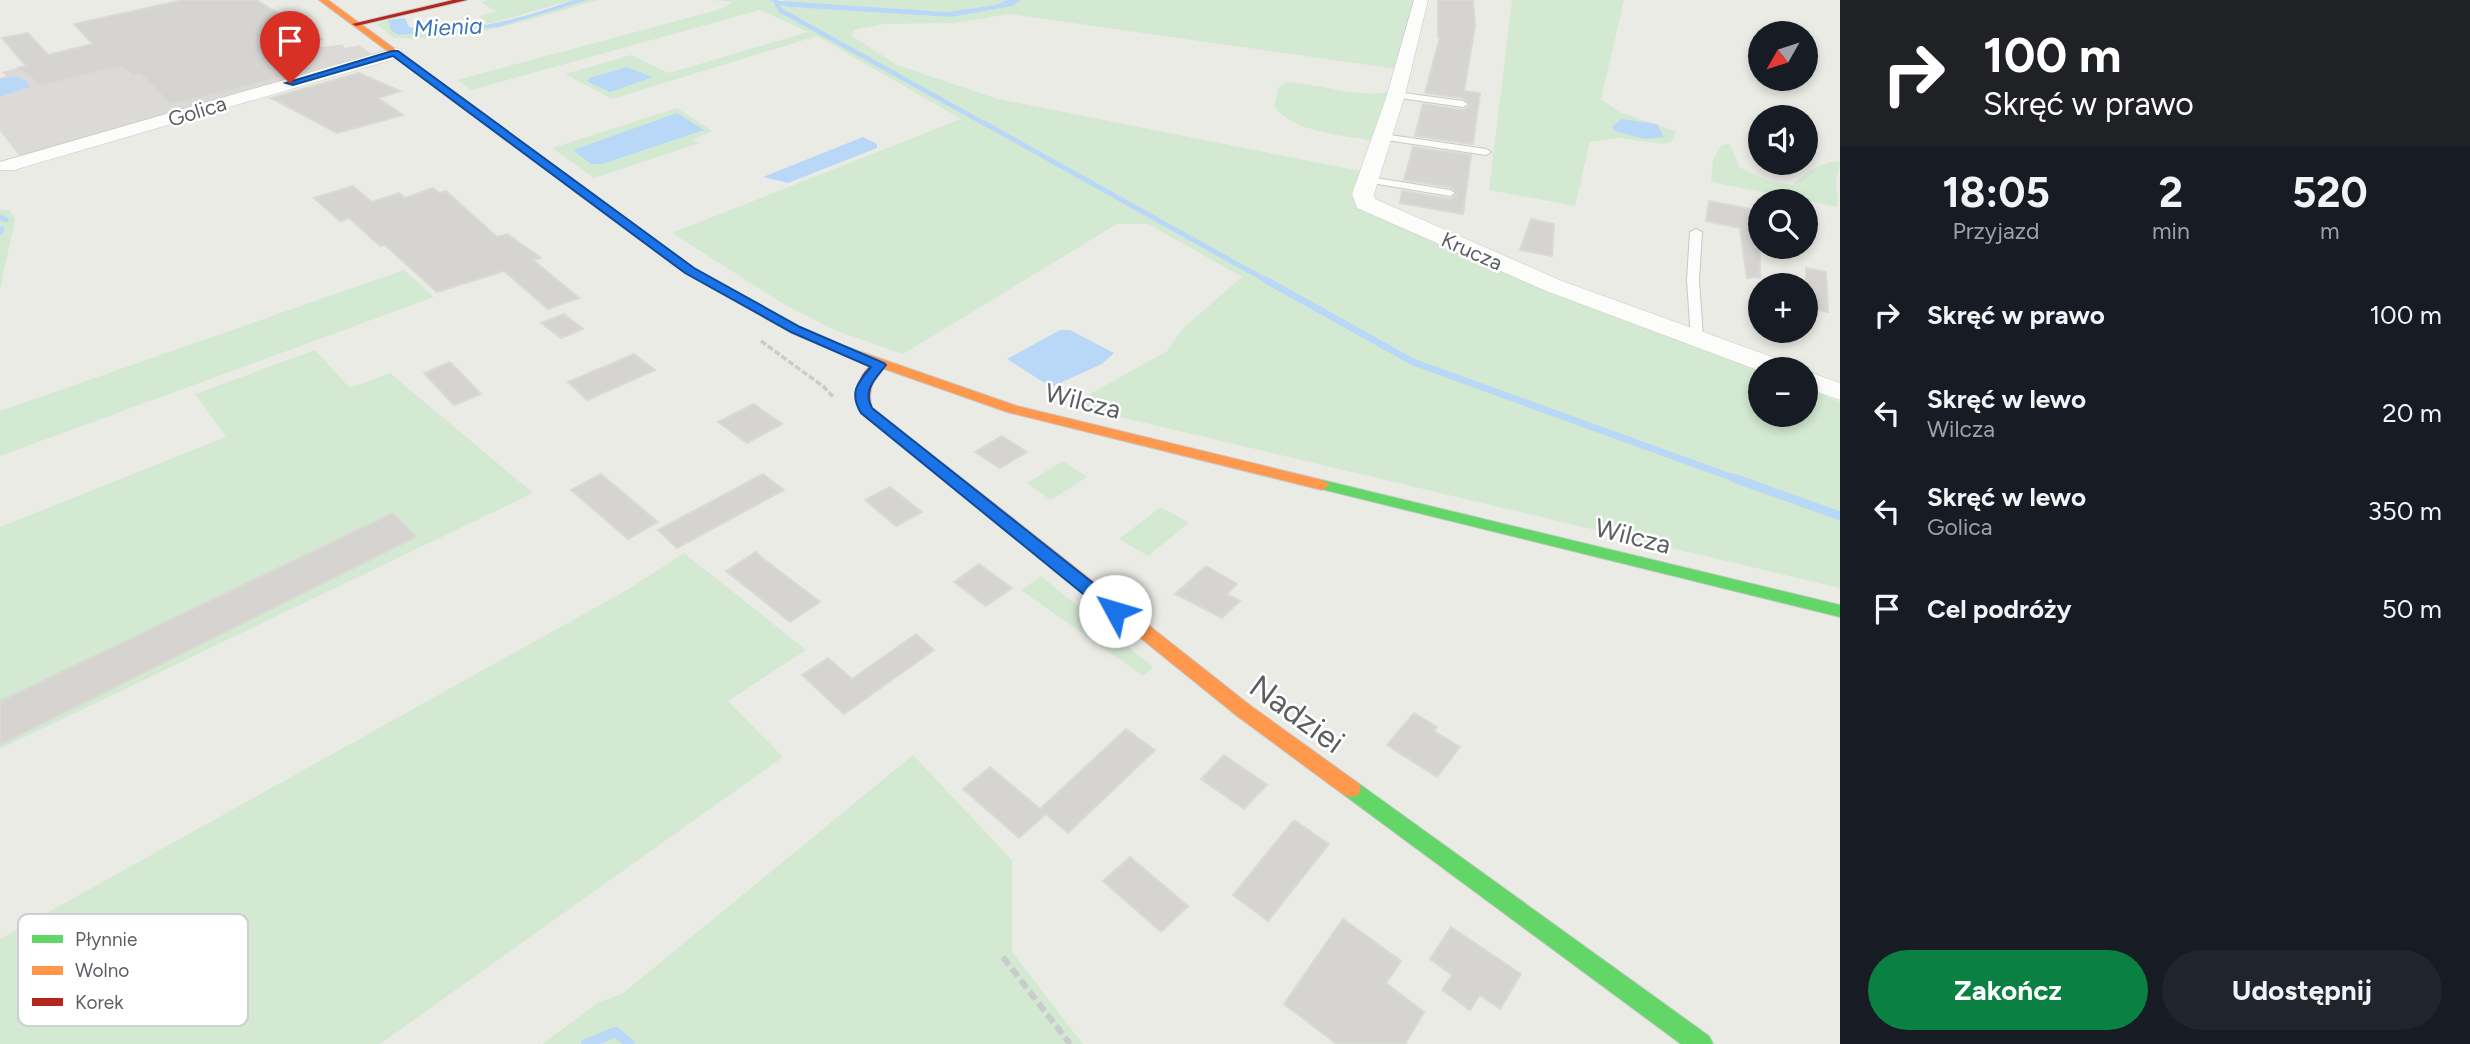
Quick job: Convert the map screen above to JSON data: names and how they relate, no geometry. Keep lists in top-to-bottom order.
{
  "streets": {
    "main road": ["Wilcza", "Nadziei"],
    "street": ["Golica", "Krucza"]
  },
  "crossings": [
    ["Golica", "Wilcza"],
    ["Wilcza", "Nadziei"]
  ],
  "water": ["Mienia"],
  "legend": ["Płynnie", "Wolno", "Korek"],
  "north": "bottom left",
  "page": {
    "turn": ["100 m", "Skręć w prawo"],
    "map_buttons": ["+", "−"],
    "eta": [
      "18:05",
      "Przyjazd",
      "2",
      "min",
      "520",
      "m"
    ],
    "list": [
      {
        "name": "Skręć w prawo",
        "value": "100 m"
      },
      {
        "name": "Skręć w lewo",
        "note": "Wilcza",
        "value": "20 m"
      },
      {
        "name": "Skręć w lewo",
        "note": "Golica",
        "value": "350 m"
      },
      {
        "name": "Cel podróży",
        "value": "50 m"
      }
    ],
    "buttons": ["Zakończ", "Udostępnij"]
  }
}
